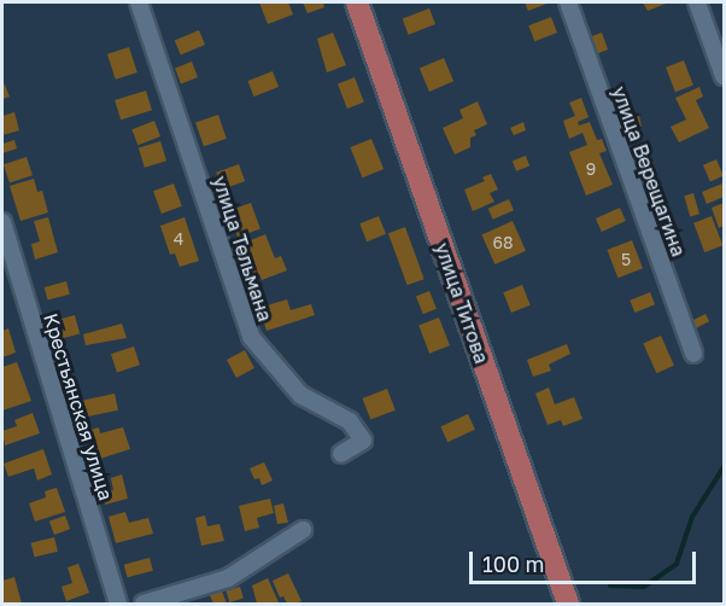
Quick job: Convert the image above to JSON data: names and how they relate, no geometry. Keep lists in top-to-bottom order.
{
  "streets": {
    "main road": ["улица Титова"],
    "street": ["улица Верещагина", "улица Тельмана", "Крестьянская улица"]
  },
  "house_numbers": [
    "9",
    "4",
    "68",
    "5"
  ],
  "scale_bar": "100 m"
}
